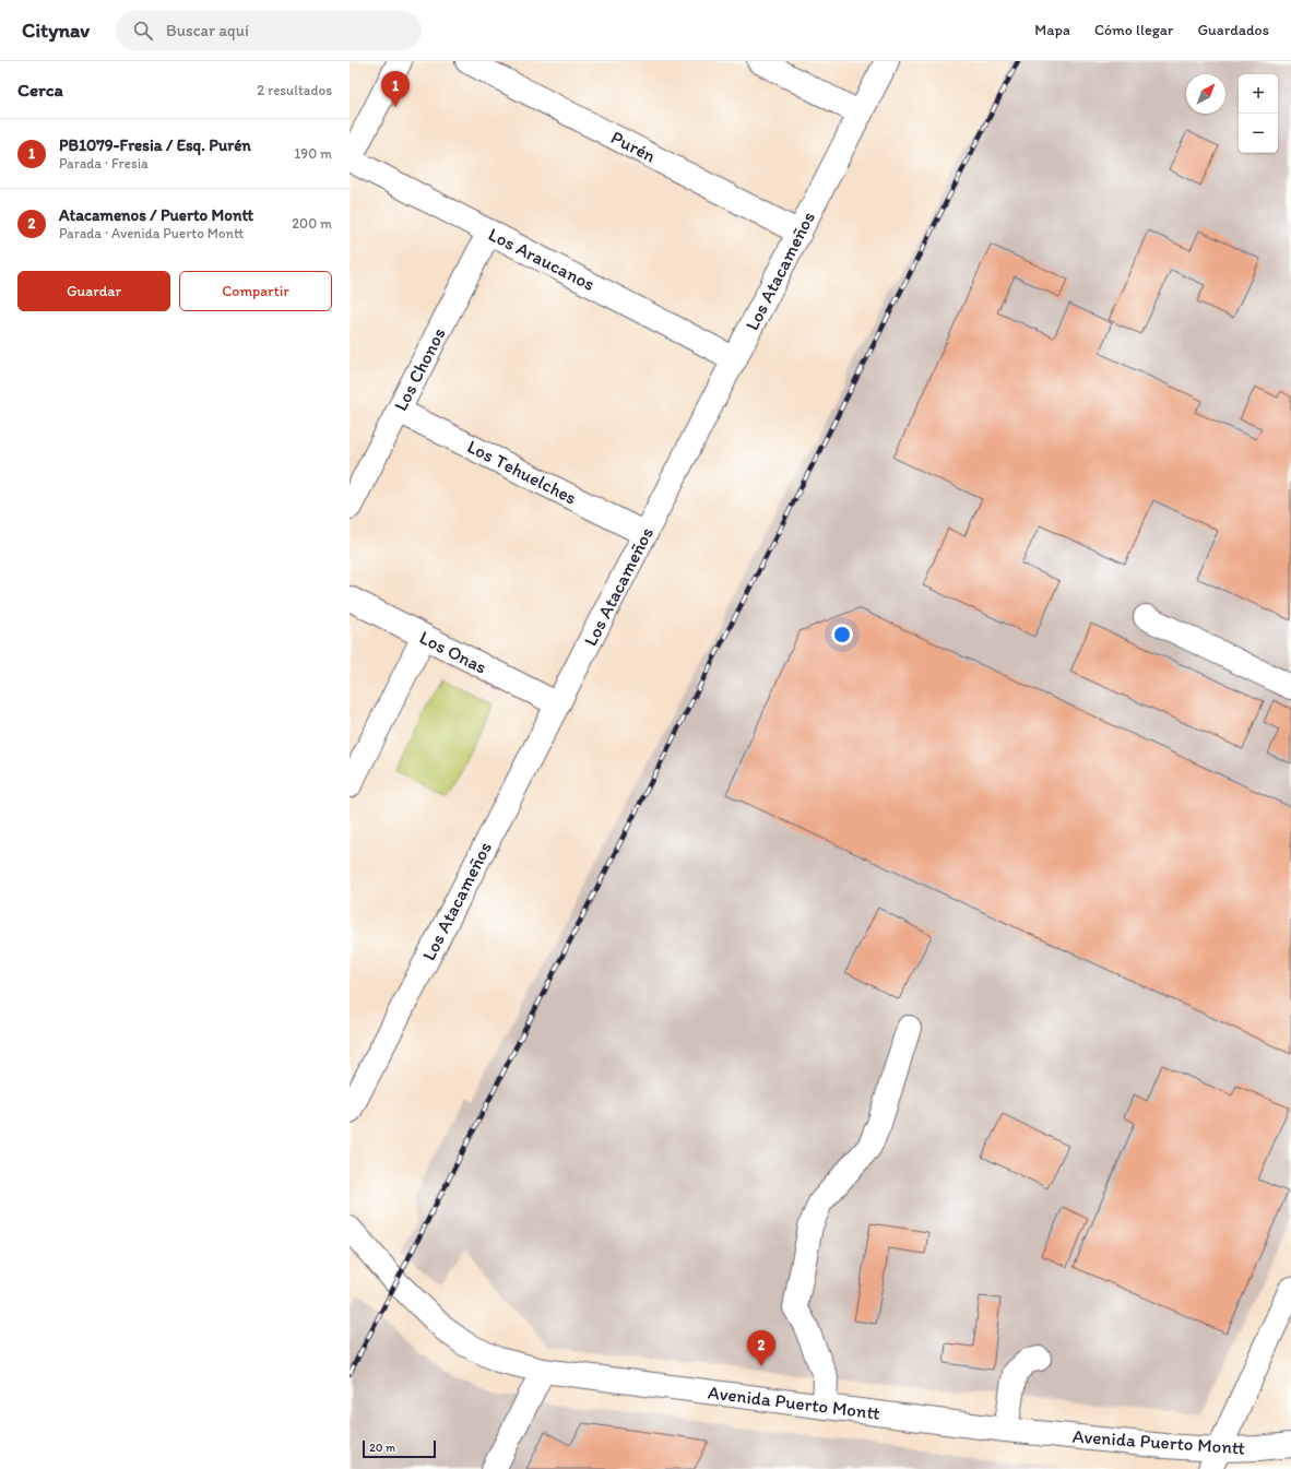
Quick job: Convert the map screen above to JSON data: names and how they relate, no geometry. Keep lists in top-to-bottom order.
{
  "streets": {
    "street": [
      "Purén",
      "Los Araucanos",
      "Los Atacameños",
      "Los Chonos",
      "Los Tehuelches",
      "Los Onas",
      "Avenida Puerto Montt"
    ]
  },
  "crossings": [
    ["Purén", "Los Atacameños"],
    ["Los Araucanos", "Los Atacameños"],
    ["Los Araucanos", "Los Chonos"],
    ["Los Atacameños", "Los Tehuelches"],
    ["Los Atacameños", "Los Onas"],
    ["Los Chonos", "Los Tehuelches"]
  ],
  "scale_bar": "20 m",
  "north": "top right",
  "page": {
    "header": "Citynav",
    "search": "Buscar aquí",
    "nav": ["Mapa", "Cómo llegar", "Guardados"],
    "heading": ["Cerca", "2 resultados"],
    "pins": ["1", "2"],
    "map_buttons": ["+", "−"],
    "list": [
      {
        "mark": "1",
        "name": "PB1079-Fresia / Esq. Purén",
        "note": "Parada · Fresia",
        "value": "190 m"
      },
      {
        "mark": "2",
        "name": "Atacamenos / Puerto Montt",
        "note": "Parada · Avenida Puerto Montt",
        "value": "200 m"
      }
    ],
    "buttons": ["Guardar", "Compartir"],
    "scale": "20 m"
  }
}
